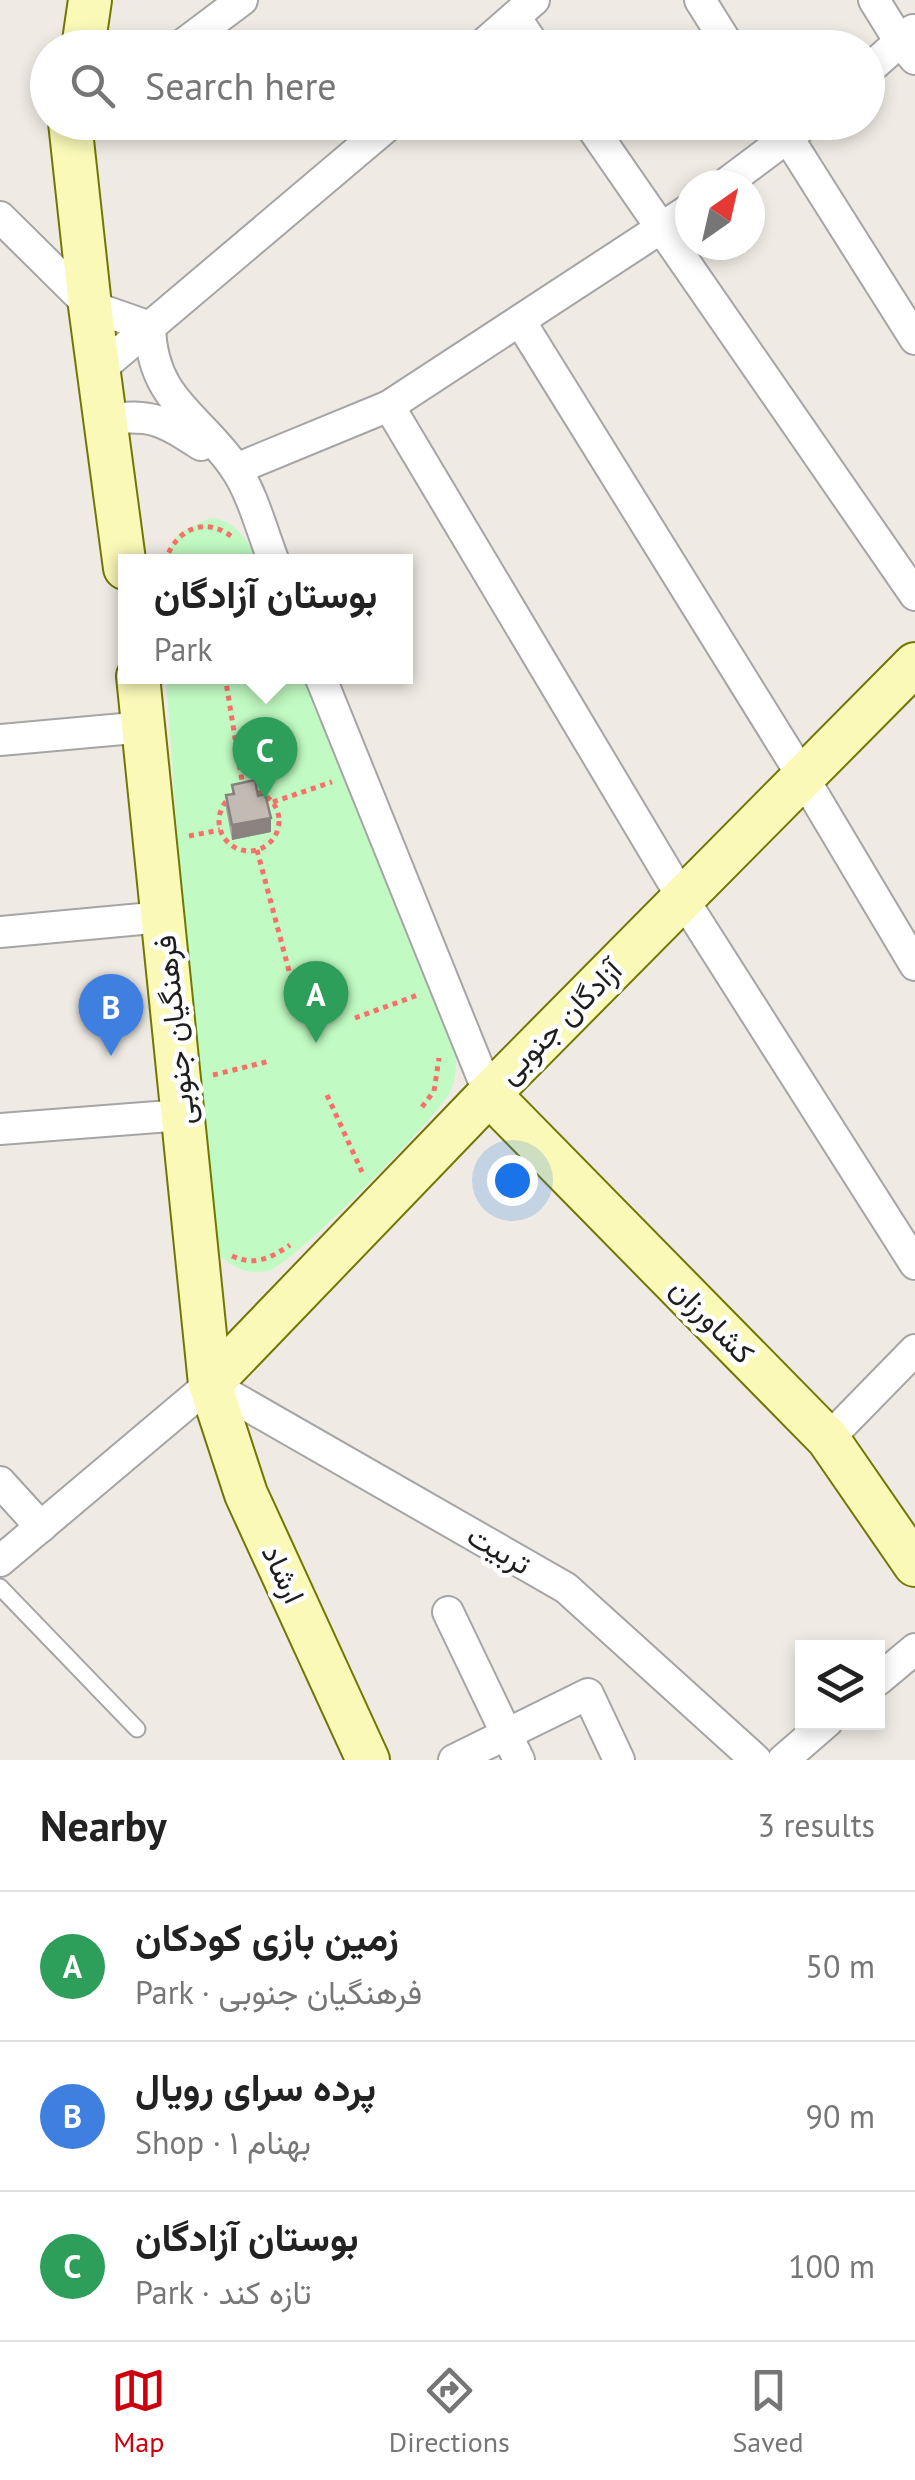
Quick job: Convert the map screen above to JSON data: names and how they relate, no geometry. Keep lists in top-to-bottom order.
{
  "streets": {
    "street": [
      "آزادگان جنوبی",
      "فرهنگیان جنوبی",
      "کشاورزان",
      "تربیت",
      "ارشاد"
    ]
  },
  "crossings": [
    ["آزادگان جنوبی", "فرهنگیان جنوبی"],
    ["آزادگان جنوبی", "کشاورزان"],
    ["آزادگان جنوبی", "تربیت"],
    ["آزادگان جنوبی", "ارشاد"],
    ["فرهنگیان جنوبی", "تربیت"],
    ["فرهنگیان جنوبی", "ارشاد"],
    ["تربیت", "ارشاد"]
  ],
  "north": "top right",
  "page": {
    "search": "Search here",
    "popup": ["بوستان آزادگان", "Park"],
    "pins": ["C", "A", "B"],
    "heading": ["Nearby", "3 results"],
    "list": [
      {
        "mark": "A",
        "name": "زمین بازی کودکان",
        "note": "Park · فرهنگیان جنوبی",
        "value": "50 m"
      },
      {
        "mark": "B",
        "name": "پرده سرای رویال",
        "note": "Shop · بهنام ۱",
        "value": "90 m"
      },
      {
        "mark": "C",
        "name": "بوستان آزادگان",
        "note": "Park · تازه کند",
        "value": "100 m"
      }
    ],
    "nav": ["Map", "Directions", "Saved"]
  }
}
